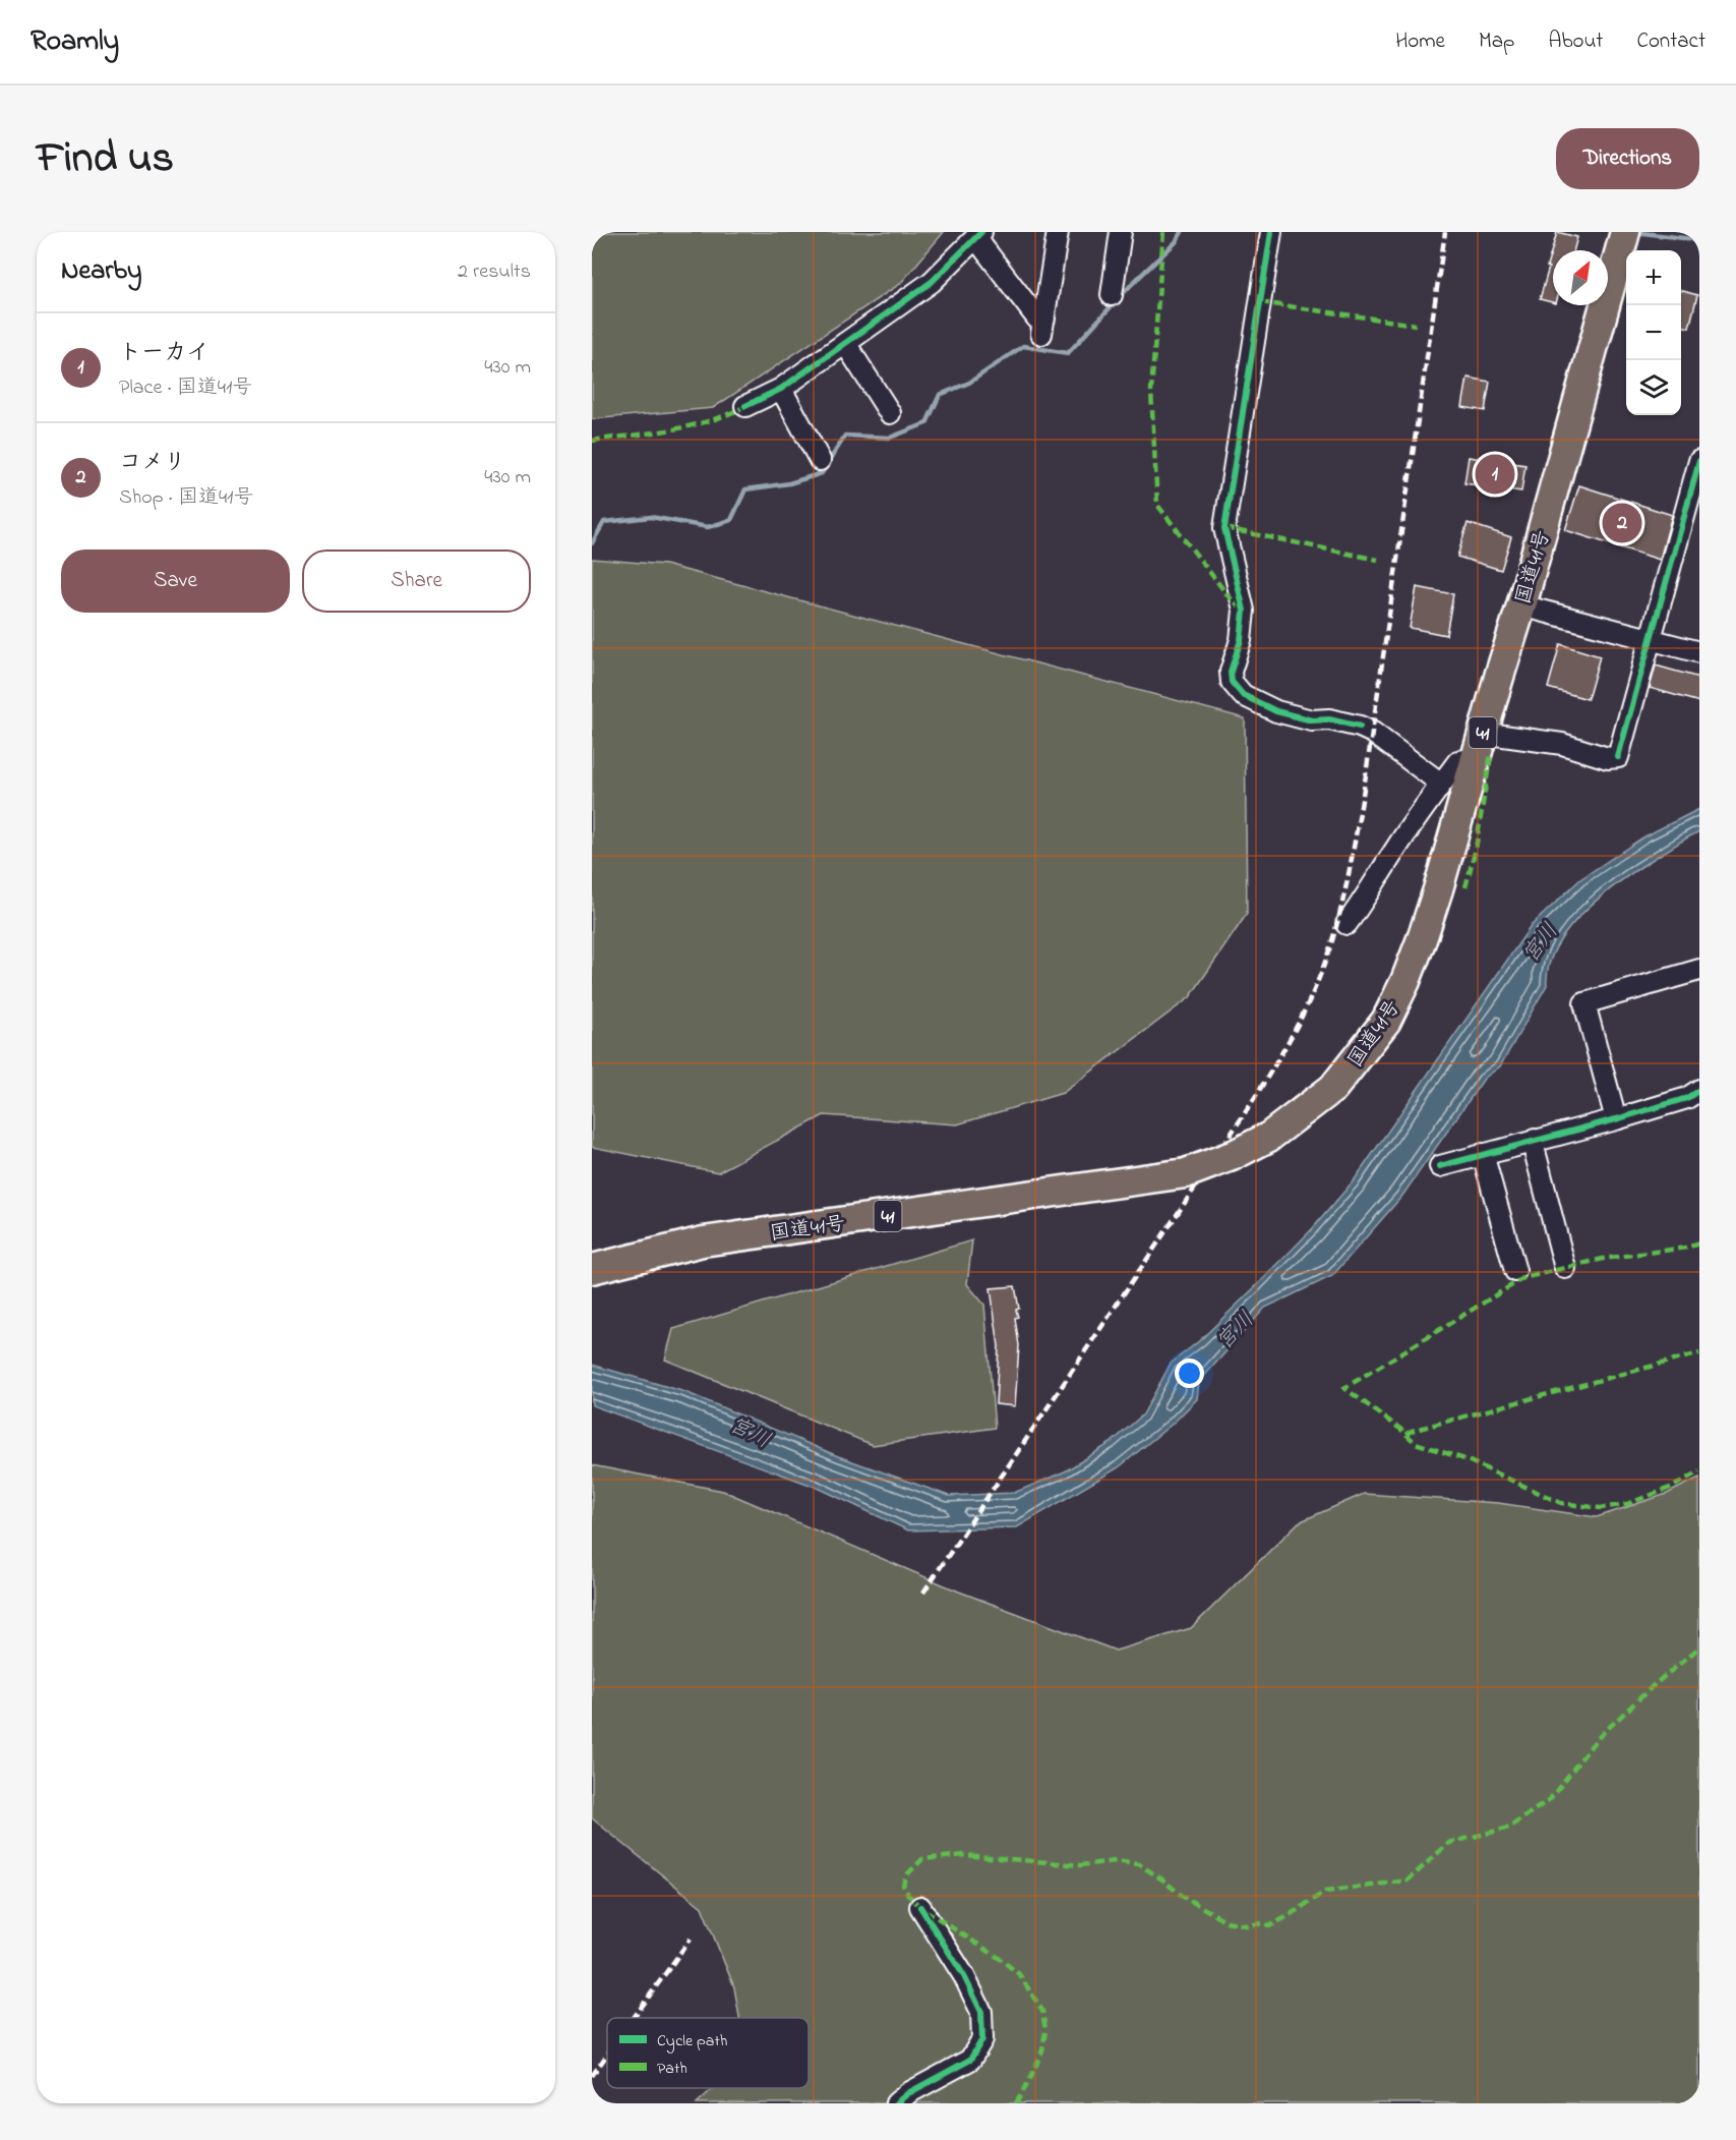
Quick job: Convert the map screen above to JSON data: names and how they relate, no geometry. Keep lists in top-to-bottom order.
{
  "streets": {
    "highway": ["国道41号", "41"]
  },
  "water": ["宮川"],
  "legend": ["Cycle path", "Path"],
  "north": "top right",
  "page": {
    "header": "Roamly",
    "nav": [
      "Home",
      "Map",
      "About",
      "Contact"
    ],
    "title": "Find us",
    "buttons": [
      "Directions",
      ["Save", "Share"]
    ],
    "heading": ["Nearby", "2 results"],
    "map_buttons": ["+", "−"],
    "list": [
      {
        "mark": "1",
        "name": "トーカイ",
        "note": "Place · 国道41号",
        "value": "430 m"
      },
      {
        "mark": "2",
        "name": "コメリ",
        "note": "Shop · 国道41号",
        "value": "430 m"
      }
    ],
    "pins": ["1", "2"]
  }
}
